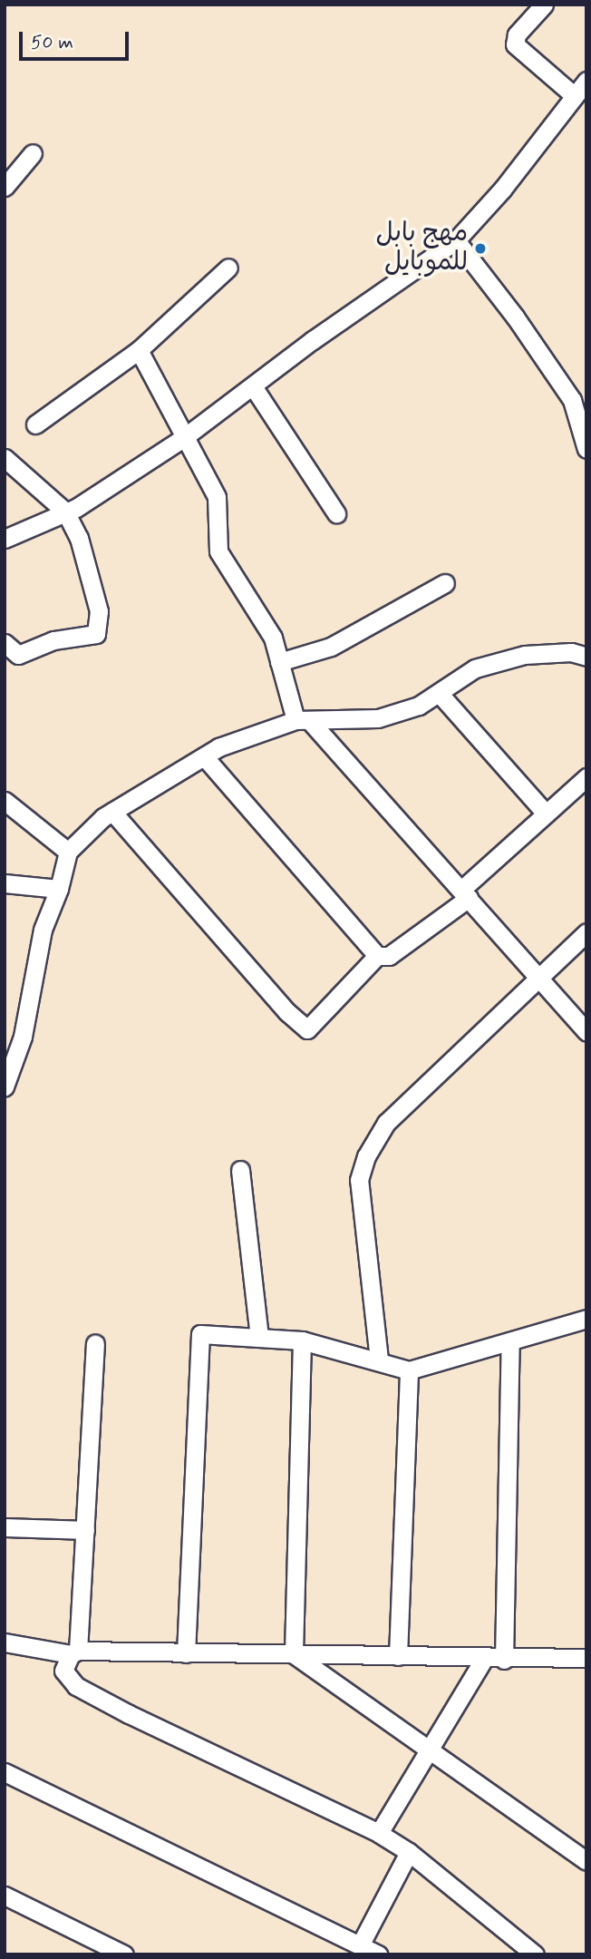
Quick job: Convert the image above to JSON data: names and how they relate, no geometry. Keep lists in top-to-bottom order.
{
  "places": ["مهج بابل للموبايل"],
  "scale_bar": "50 m"
}
